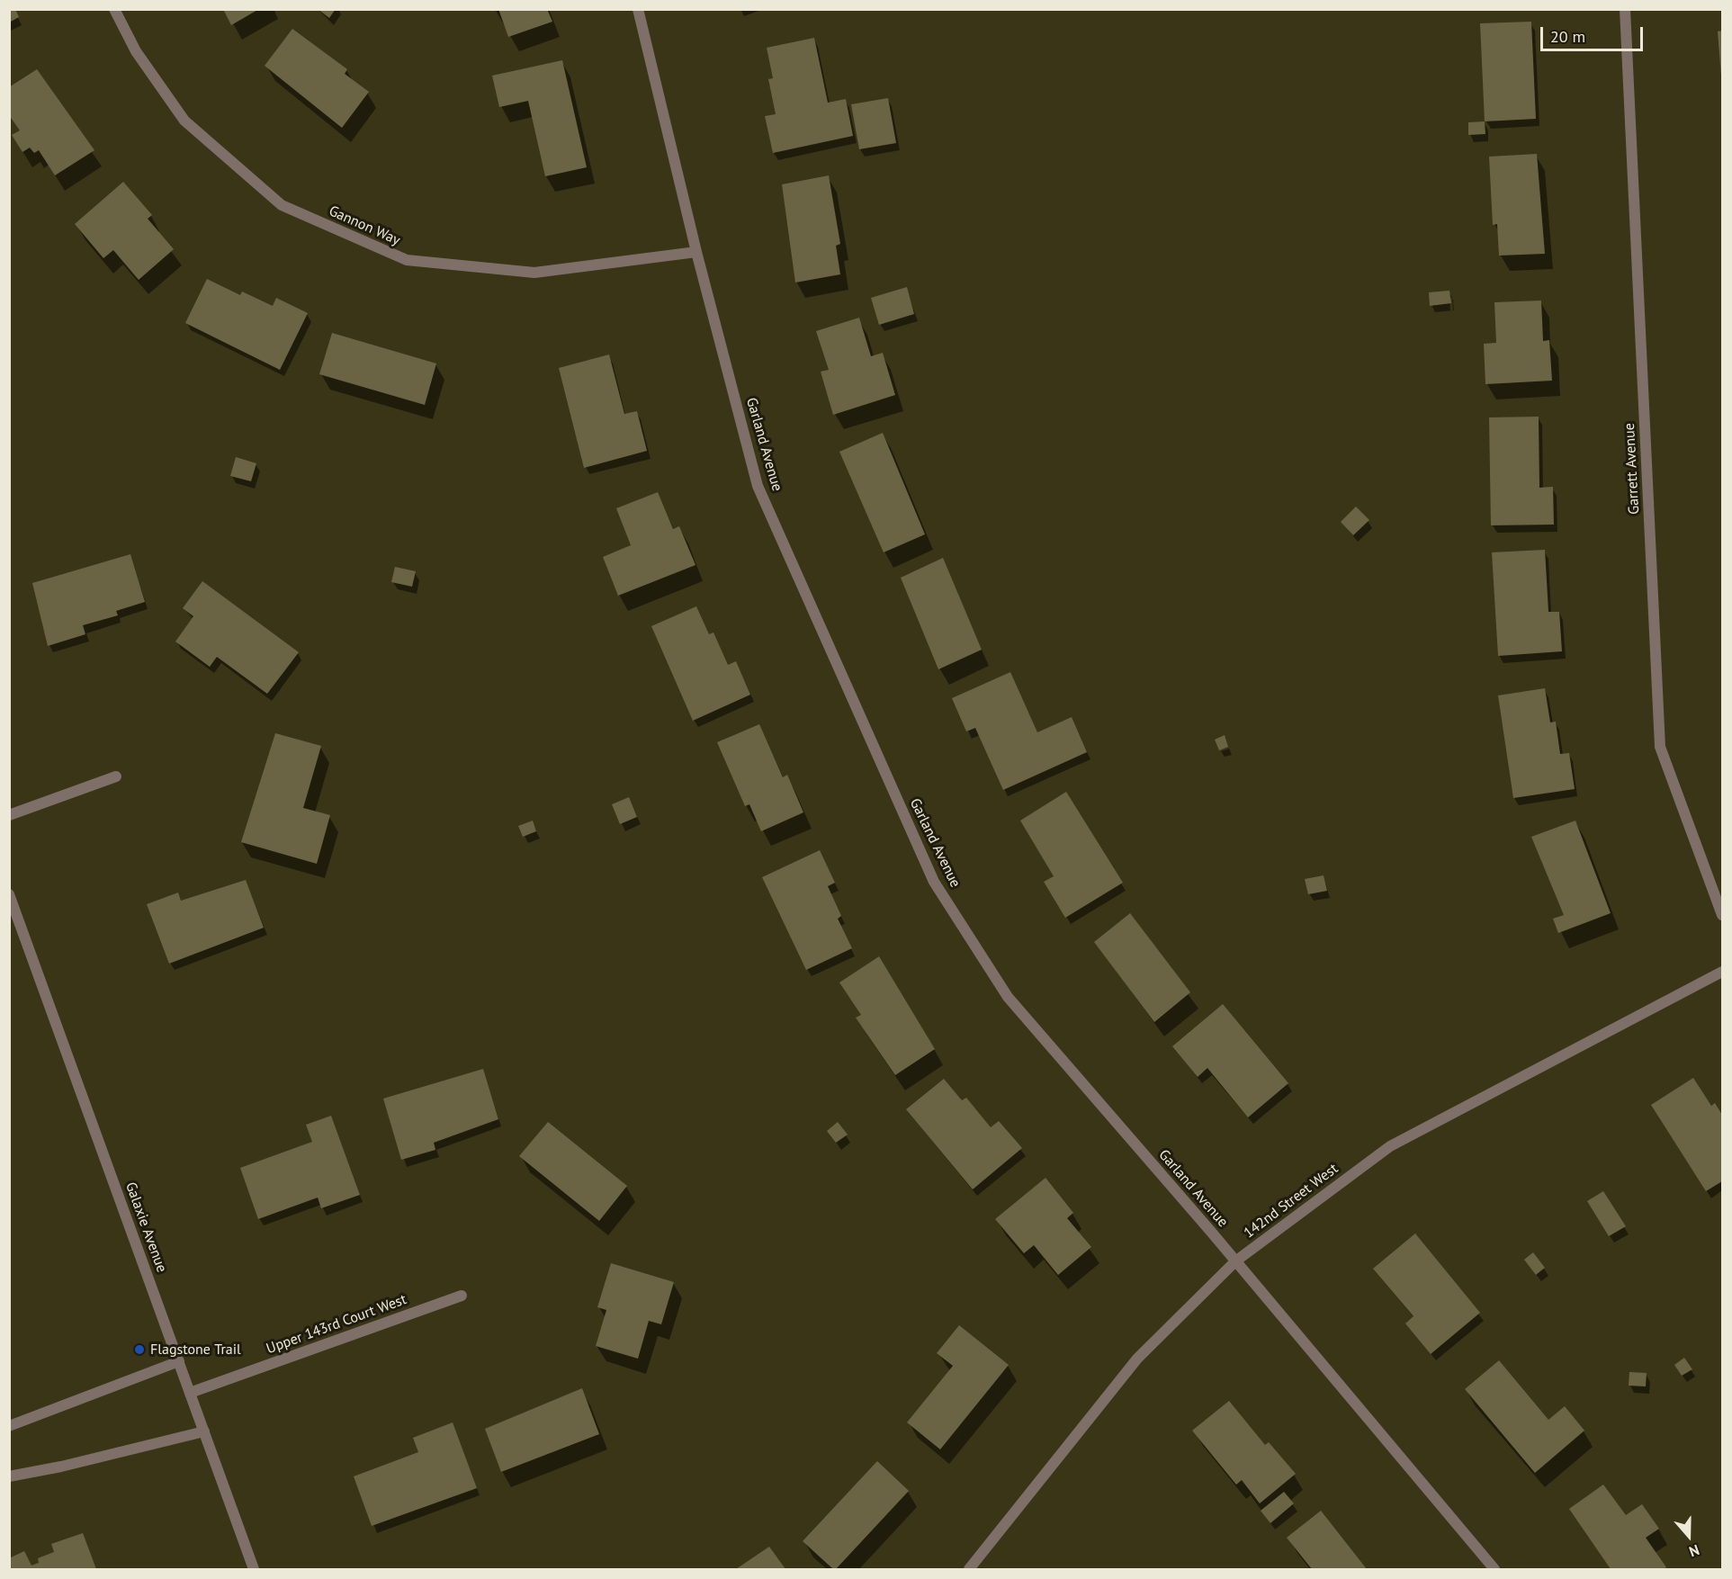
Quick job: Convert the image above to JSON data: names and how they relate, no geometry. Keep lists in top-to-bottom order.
{
  "streets": {
    "street": [
      "Gannon Way",
      "Garland Avenue",
      "Garrett Avenue",
      "142nd Street West",
      "Galaxie Avenue",
      "Upper 143rd Court West"
    ]
  },
  "crossings": [
    ["Gannon Way", "Garland Avenue"],
    ["Garland Avenue", "142nd Street West"],
    ["Galaxie Avenue", "Upper 143rd Court West"]
  ],
  "places": ["Flagstone Trail"],
  "scale_bar": "20 m",
  "north": "bottom"
}
